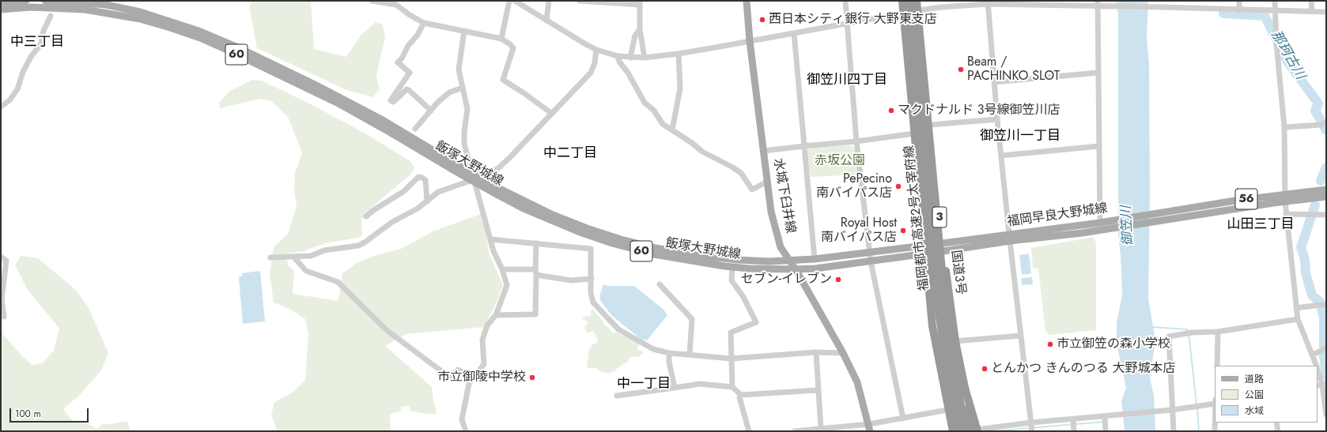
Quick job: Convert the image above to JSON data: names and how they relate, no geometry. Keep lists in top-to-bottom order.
{
  "streets": {
    "highway": ["3", "福岡都市高速2号太宰府線", "国道3号"],
    "main road": [
      "60",
      "飯塚大野城線",
      "水城下臼井線",
      "56",
      "福岡早良大野城線"
    ]
  },
  "crossings": [
    ["飯塚大野城線", "水城下臼井線"],
    ["飯塚大野城線", "福岡早良大野城線"],
    ["飯塚大野城線", "3"],
    ["飯塚大野城線", "国道3号"],
    ["福岡早良大野城線", "国道3号"]
  ],
  "districts": [
    "中三丁目",
    "御笠川四丁目",
    "御笠川一丁目",
    "中二丁目",
    "山田三丁目",
    "中一丁目"
  ],
  "water": ["那珂古川", "御笠川"],
  "parks": ["赤坂公園"],
  "places": [
    "西日本シティ銀行 大野東支店",
    "Beam / PACHINKO SLOT",
    "マクドナルド 3号線御笠川店",
    "PePecino 南バイパス店",
    "Royal Host 南バイパス店",
    "セブン-イレブン",
    "市立御笠の森小学校",
    "とんかつ きんのつる 大野城本店",
    "市立御陵中学校"
  ],
  "legend": ["道路", "公園", "水域"],
  "scale_bar": "100 m"
}
